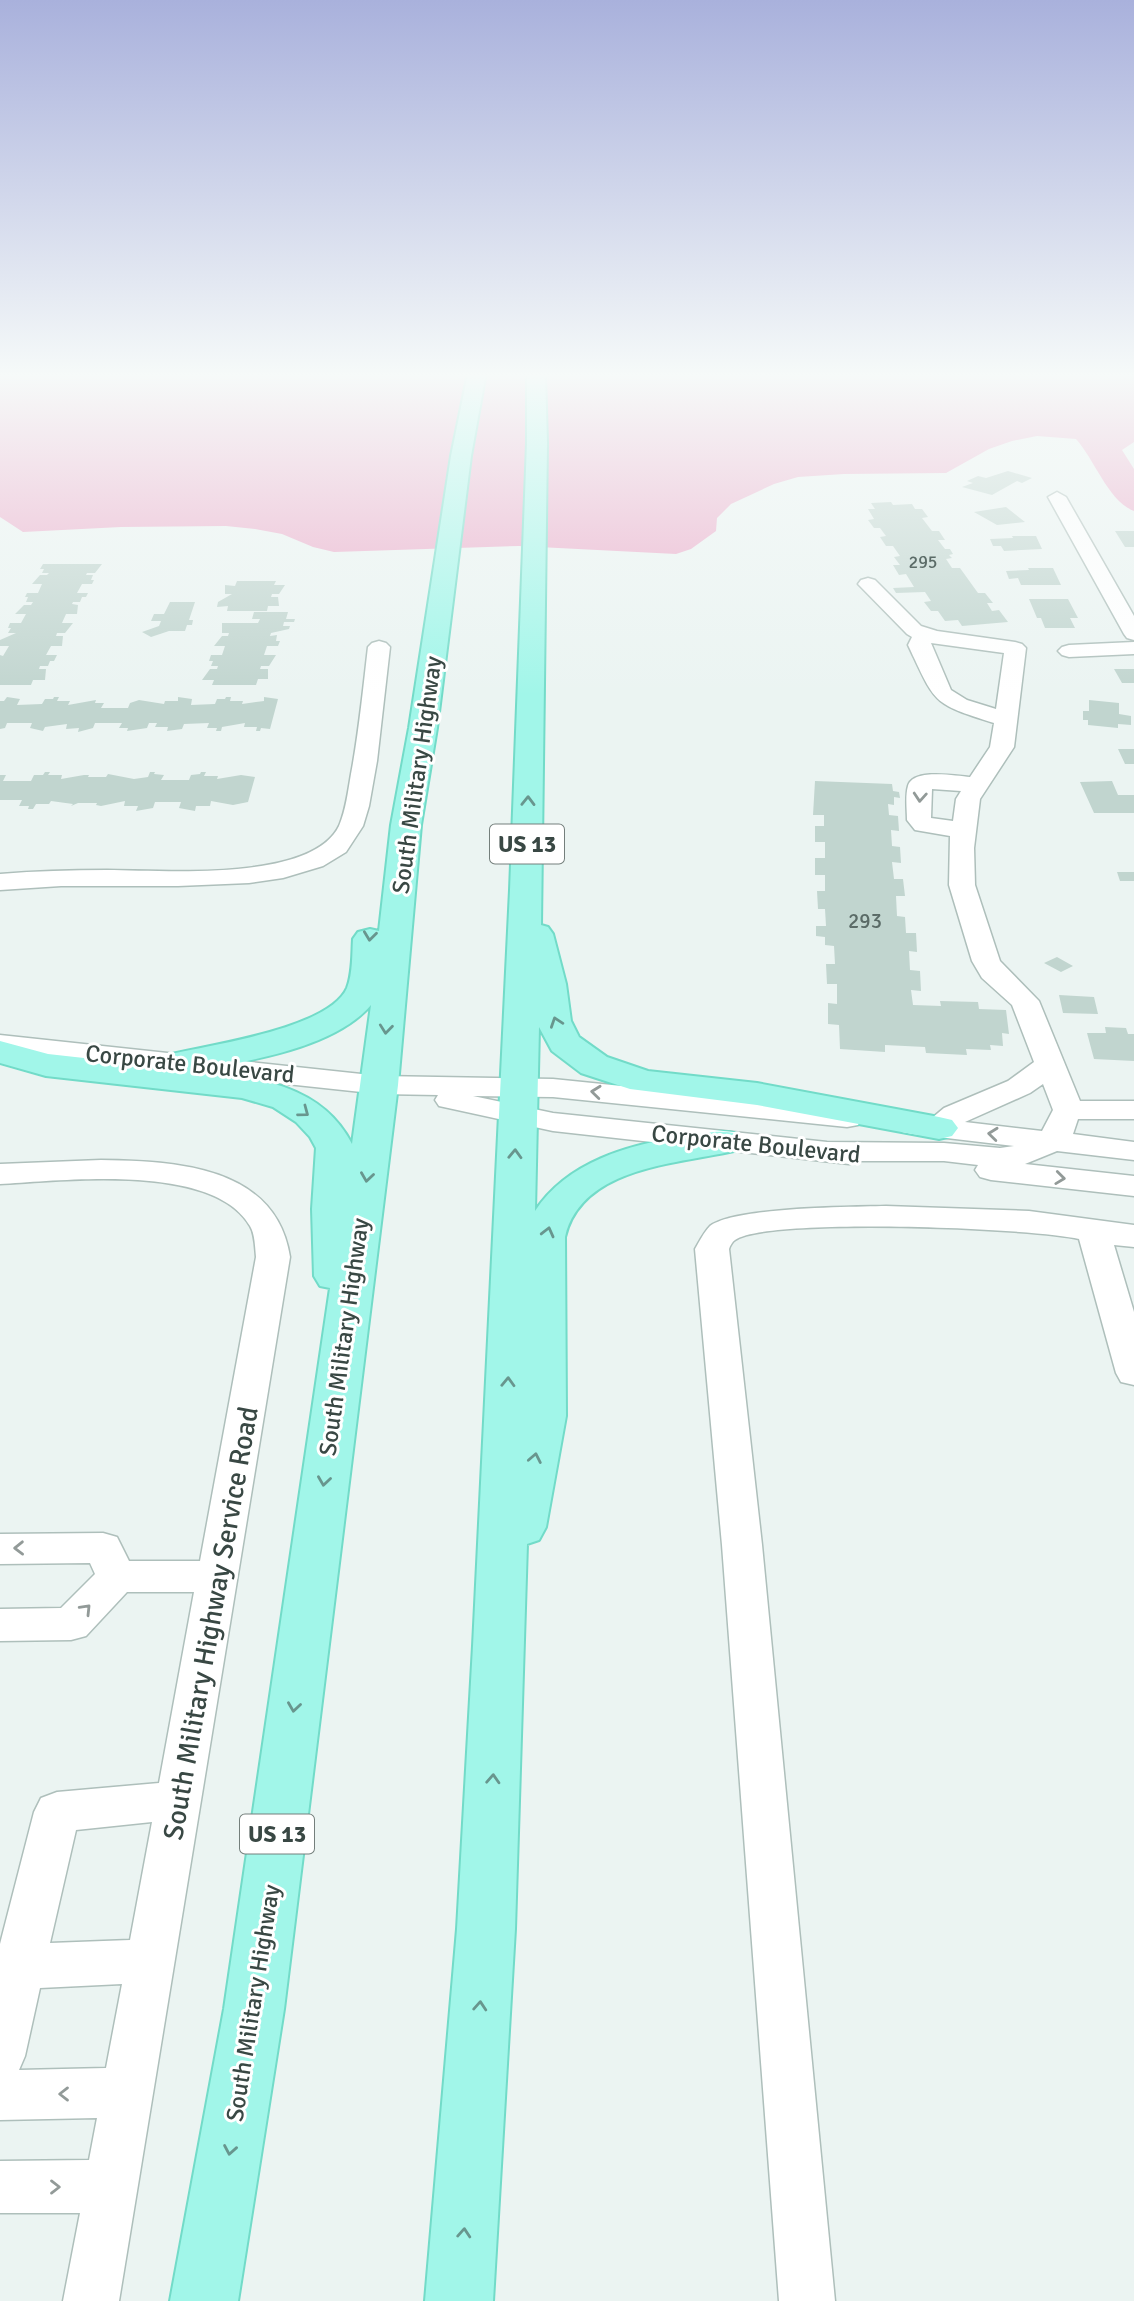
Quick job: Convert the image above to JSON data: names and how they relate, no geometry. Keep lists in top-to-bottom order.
{
  "streets": {
    "main road": ["South Military Highway", "US 13"],
    "street": ["Corporate Boulevard", "South Military Highway Service Road"]
  },
  "crossings": [
    ["South Military Highway", "Corporate Boulevard"],
    ["US 13", "Corporate Boulevard"]
  ],
  "house_numbers": ["295", "293"]
}
